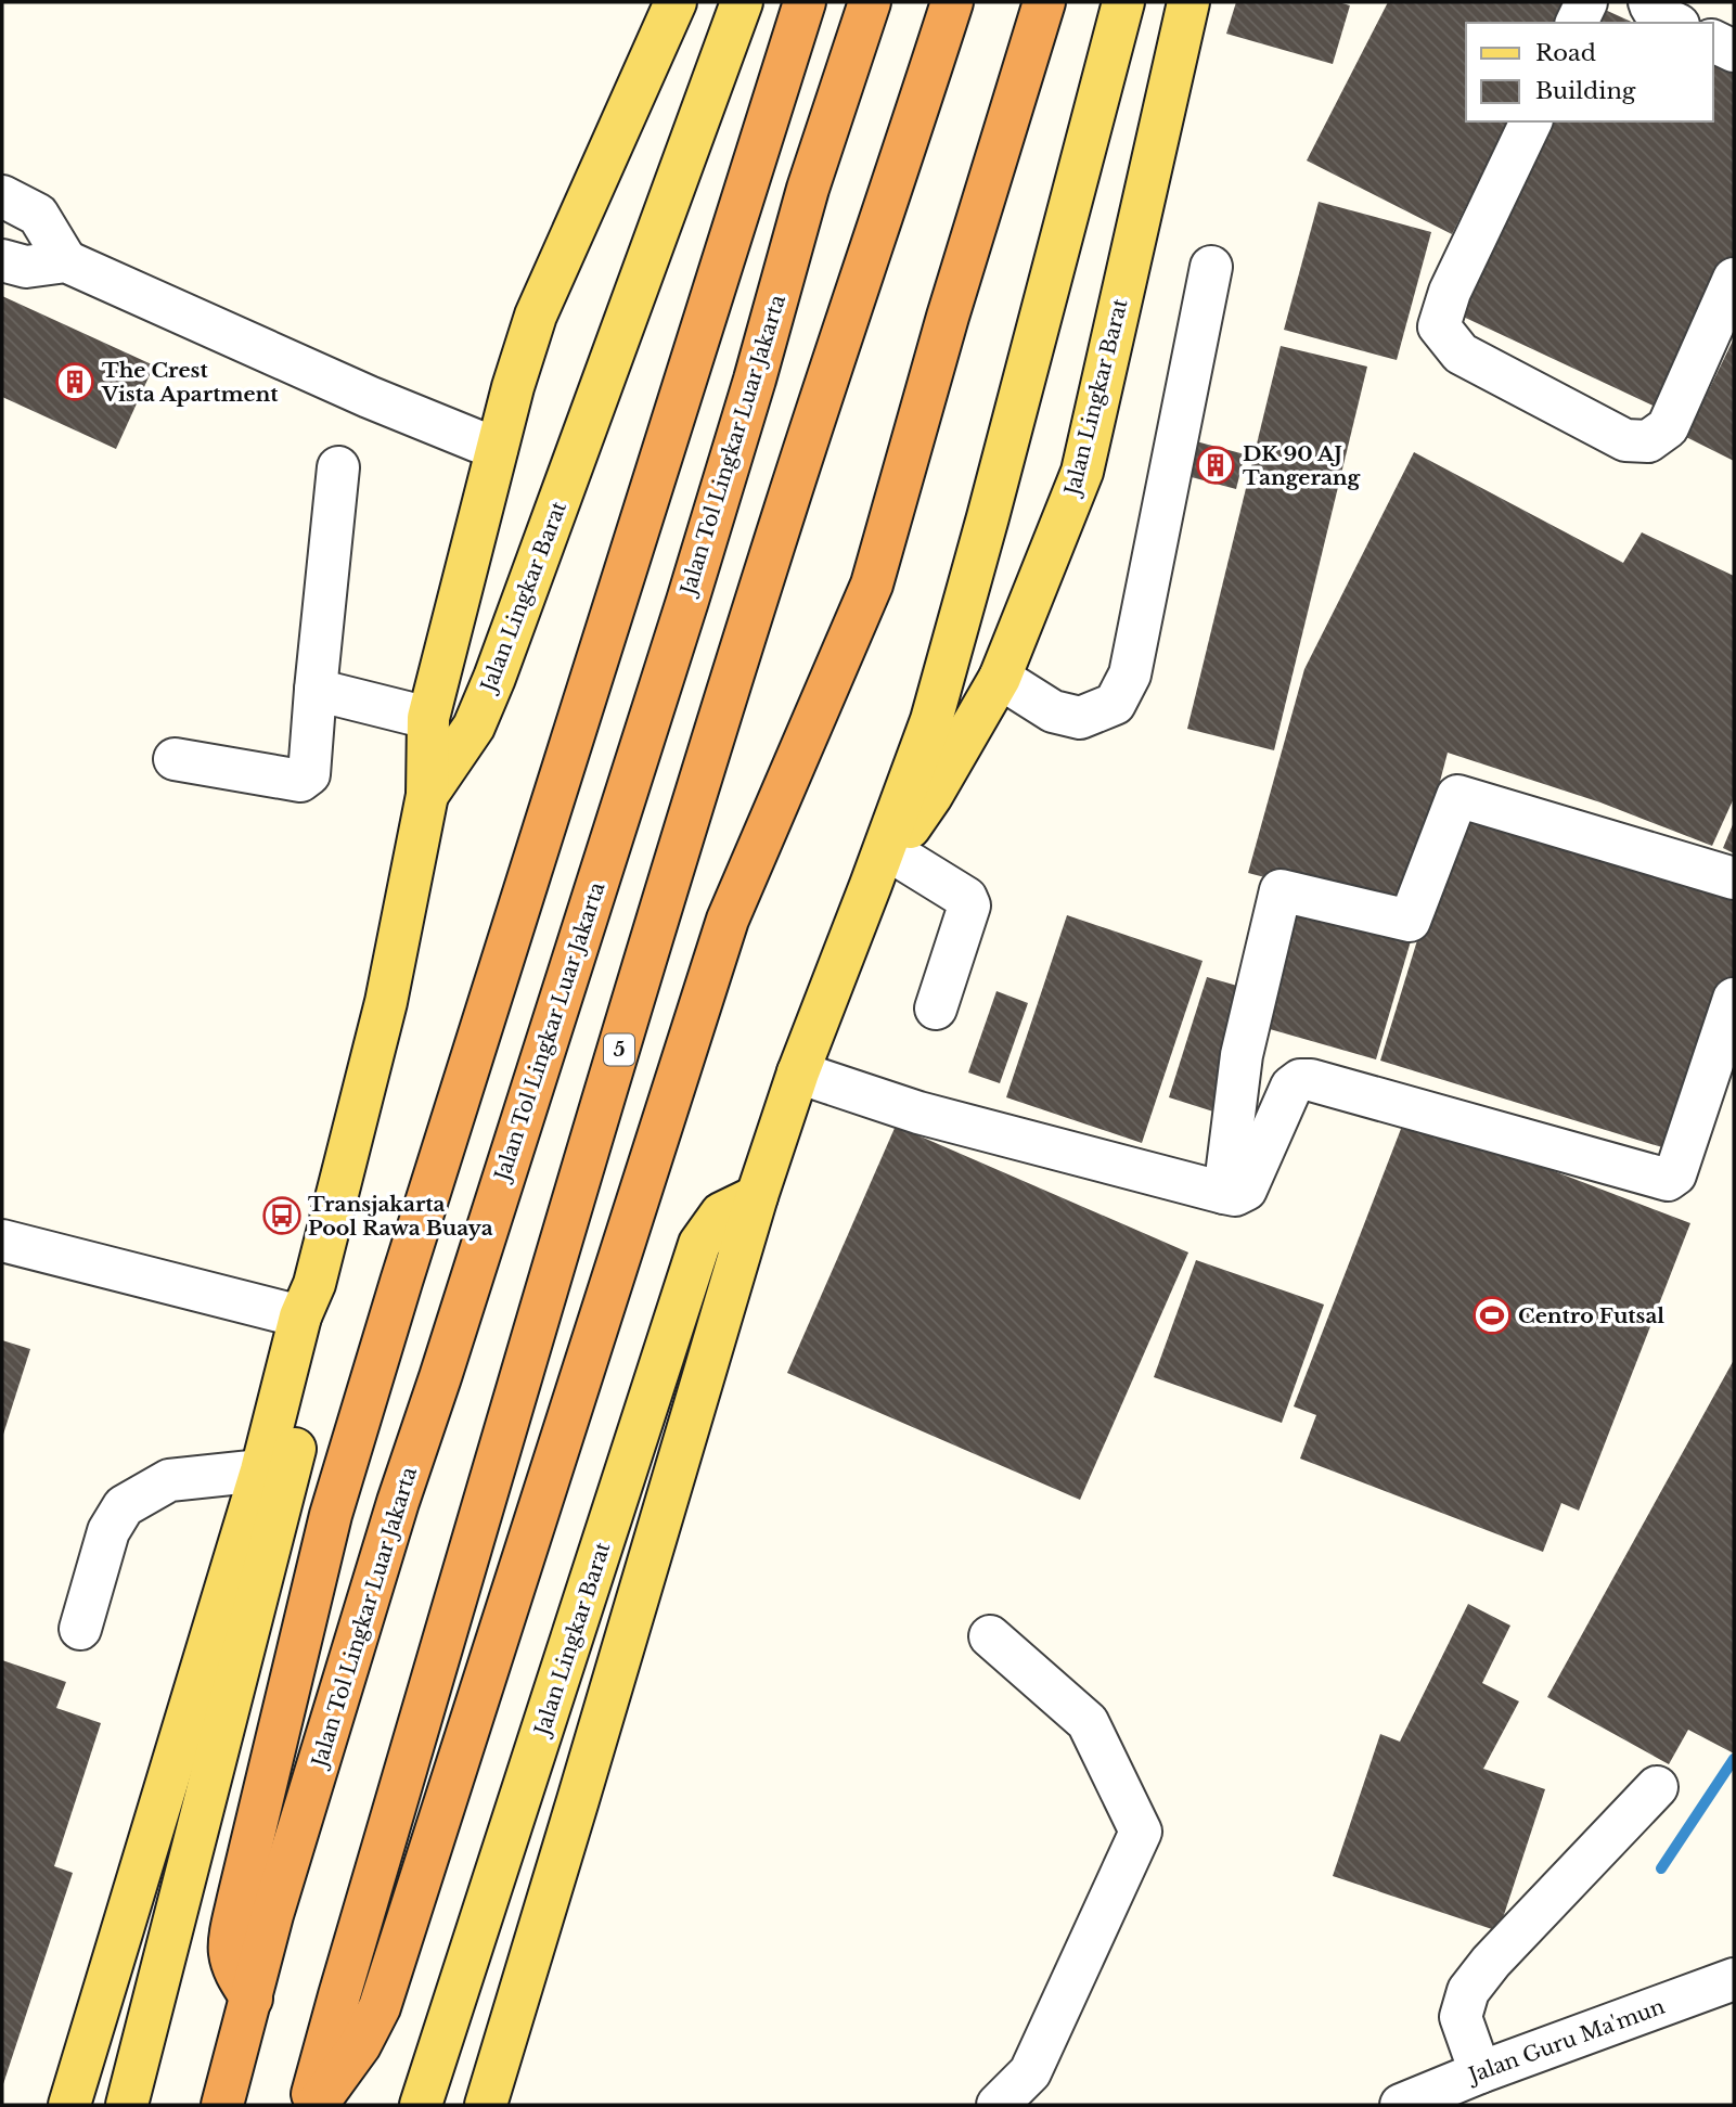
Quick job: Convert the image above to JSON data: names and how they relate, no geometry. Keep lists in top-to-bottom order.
{
  "streets": {
    "highway": ["Jalan Tol Lingkar Luar Jakarta", "5"],
    "main road": ["Jalan Lingkar Barat"],
    "street": ["Jalan Guru Ma'mun"]
  },
  "places": {
    "building": ["The Crest Vista Apartment", "DK 90 AJ Tangerang"],
    "bus stop": ["Transjakarta Pool Rawa Buaya"],
    "sports": ["Centro Futsal"]
  },
  "legend": ["Road", "Building"]
}
